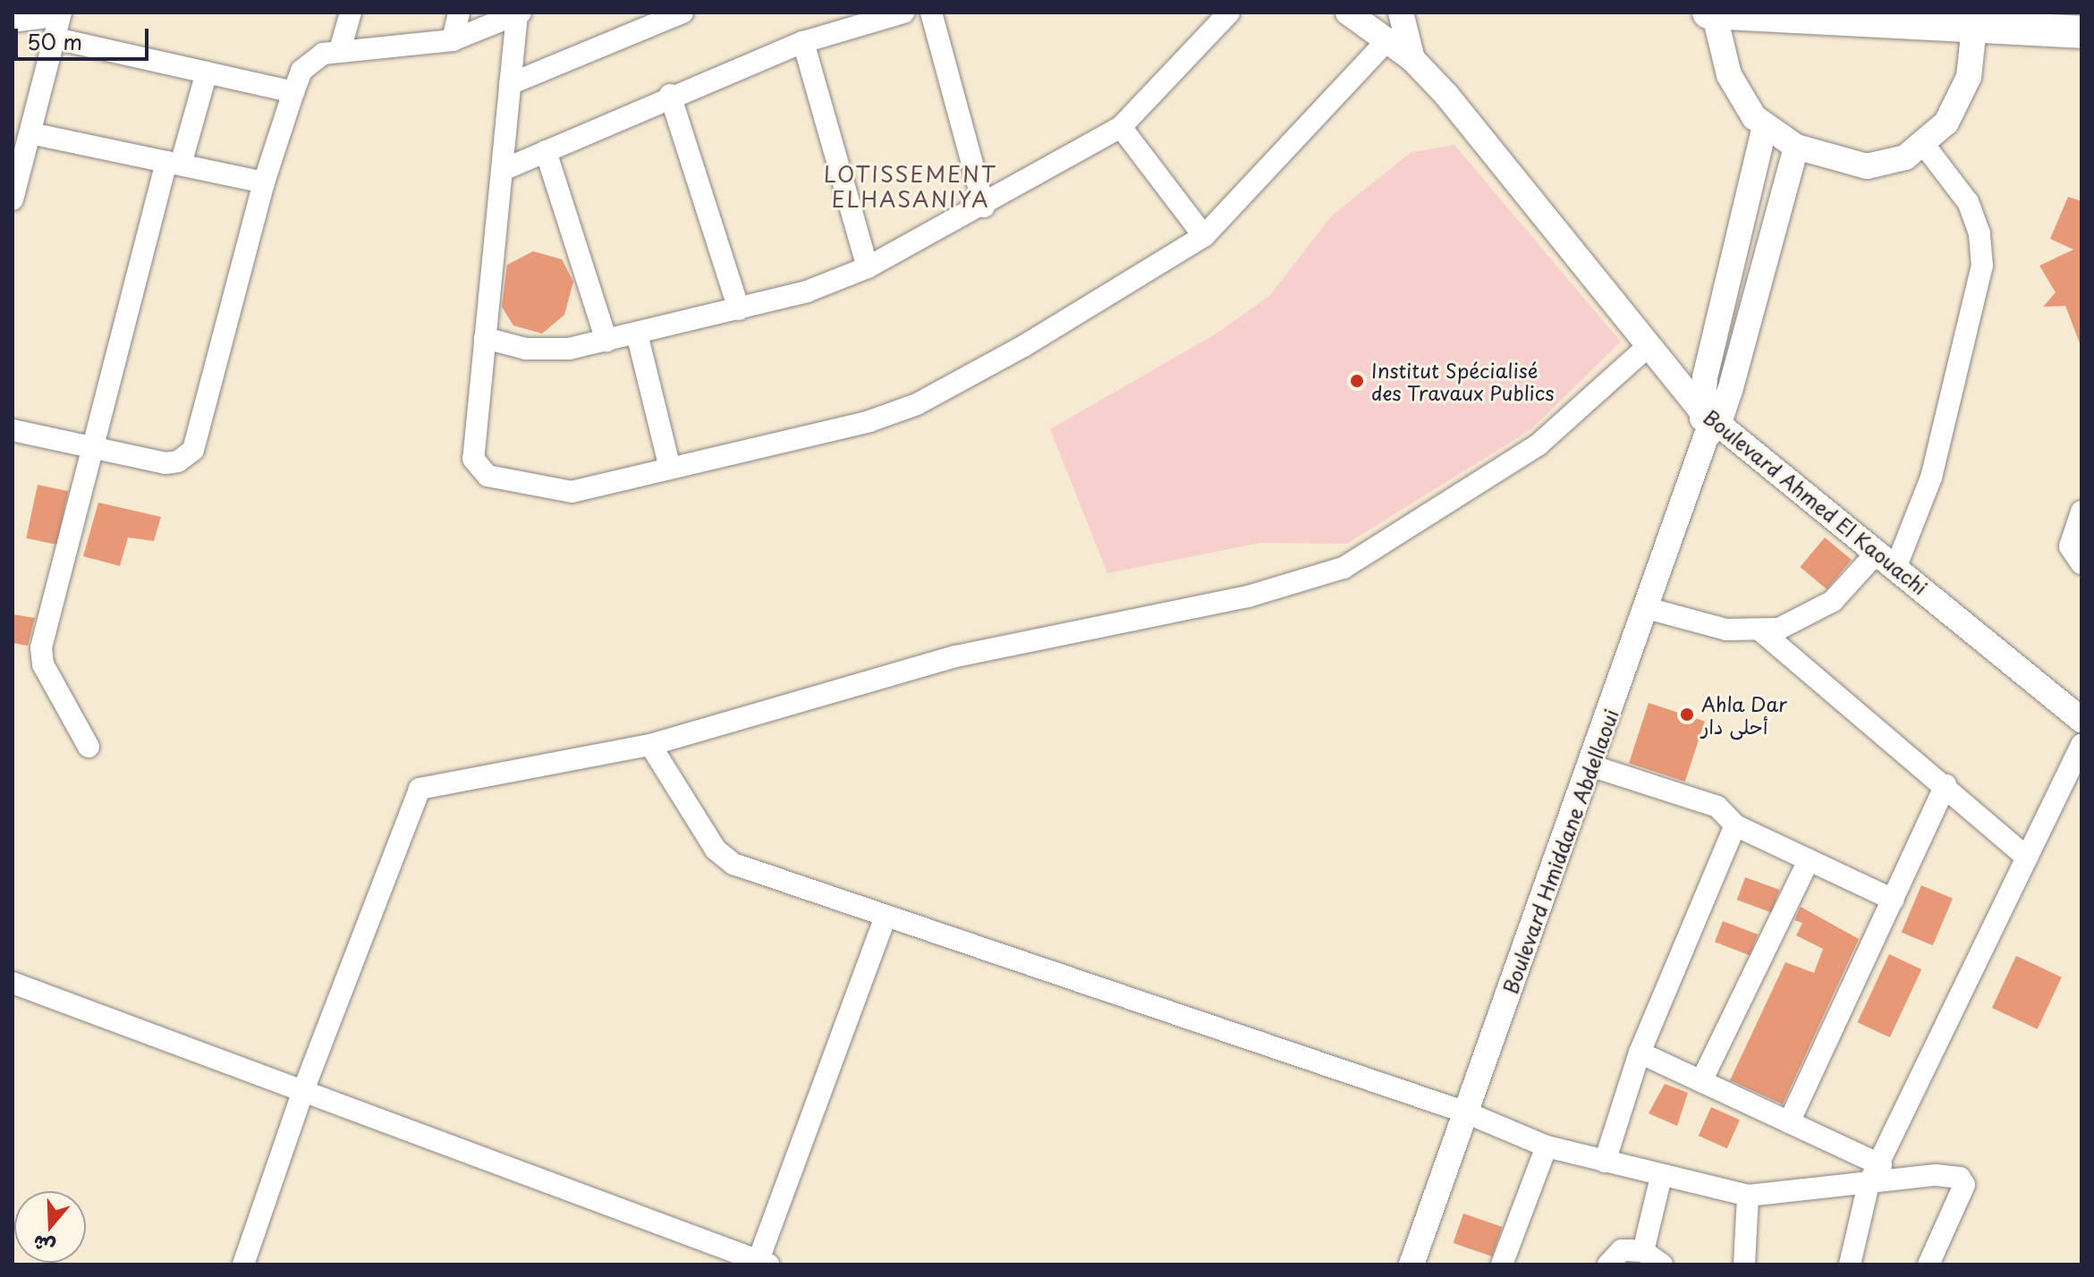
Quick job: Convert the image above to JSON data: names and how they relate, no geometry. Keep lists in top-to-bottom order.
{
  "streets": {
    "street": ["Boulevard Ahmed El Kaouachi", "Boulevard Hmiddane Abdellaoui"]
  },
  "crossings": [
    ["Boulevard Ahmed El Kaouachi", "Boulevard Hmiddane Abdellaoui"]
  ],
  "districts": ["LOTISSEMENT ELHASANIYA"],
  "places": ["Institut Spécialisé des Travaux Publics", "Ahla Dar أحلى دار"],
  "scale_bar": "50 m",
  "north": "bottom"
}
